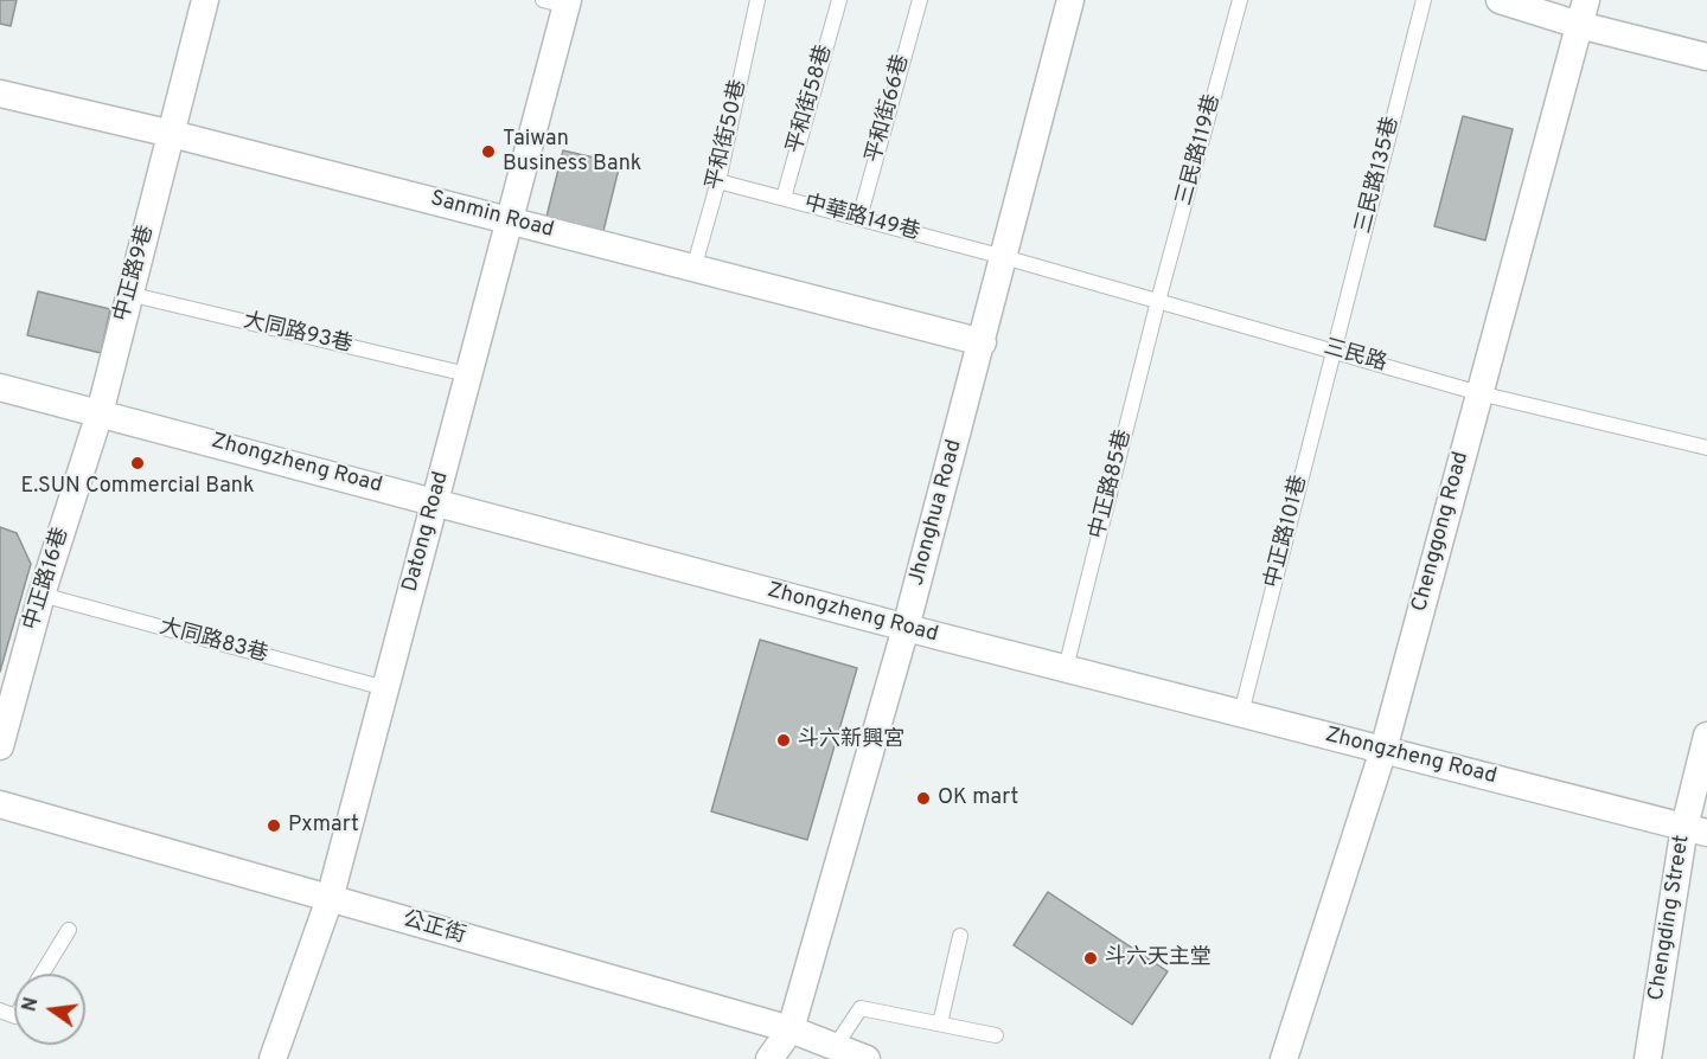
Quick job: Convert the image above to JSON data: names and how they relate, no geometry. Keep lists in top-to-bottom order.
{
  "streets": {
    "street": [
      "Sanmin Road",
      "中正路9巷",
      "Zhongzheng Road",
      "Jhonghua Road",
      "Datong Road",
      "Chenggong Road",
      "中正路16巷",
      "Chengding Street",
      "公正街"
    ],
    "lane": [
      "平和街58巷",
      "平和街66巷",
      "平和街50巷",
      "三民路119巷",
      "三民路135巷",
      "中華路149巷",
      "大同路93巷",
      "三民路",
      "中正路85巷",
      "中正路101巷",
      "大同路83巷"
    ]
  },
  "crossings": [
    ["平和街58巷", "中華路149巷"],
    ["平和街66巷", "中華路149巷"],
    ["平和街50巷", "Sanmin Road"],
    ["平和街50巷", "中華路149巷"],
    ["三民路119巷", "三民路"],
    ["三民路119巷", "中正路85巷"],
    ["三民路135巷", "三民路"],
    ["三民路135巷", "中正路101巷"],
    ["Sanmin Road", "中正路9巷"],
    ["Sanmin Road", "Jhonghua Road"],
    ["Sanmin Road", "Datong Road"],
    ["中華路149巷", "三民路"],
    ["中華路149巷", "Jhonghua Road"],
    ["中正路9巷", "大同路93巷"],
    ["中正路9巷", "Zhongzheng Road"],
    ["中正路9巷", "中正路16巷"],
    ["大同路93巷", "Datong Road"],
    ["三民路", "中正路85巷"],
    ["三民路", "Jhonghua Road"],
    ["三民路", "中正路101巷"],
    ["三民路", "Chenggong Road"],
    ["Zhongzheng Road", "中正路85巷"],
    ["Zhongzheng Road", "Jhonghua Road"],
    ["Zhongzheng Road", "Datong Road"],
    ["Zhongzheng Road", "中正路101巷"],
    ["Zhongzheng Road", "Chenggong Road"],
    ["Zhongzheng Road", "中正路16巷"],
    ["Zhongzheng Road", "Chengding Street"],
    ["Jhonghua Road", "公正街"],
    ["Datong Road", "大同路83巷"],
    ["Datong Road", "公正街"],
    ["中正路16巷", "大同路83巷"]
  ],
  "places": [
    "Taiwan Business Bank",
    "E.SUN Commercial Bank",
    "斗六新興宮",
    "OK mart",
    "Pxmart",
    "斗六天主堂"
  ],
  "north": "left"
}
